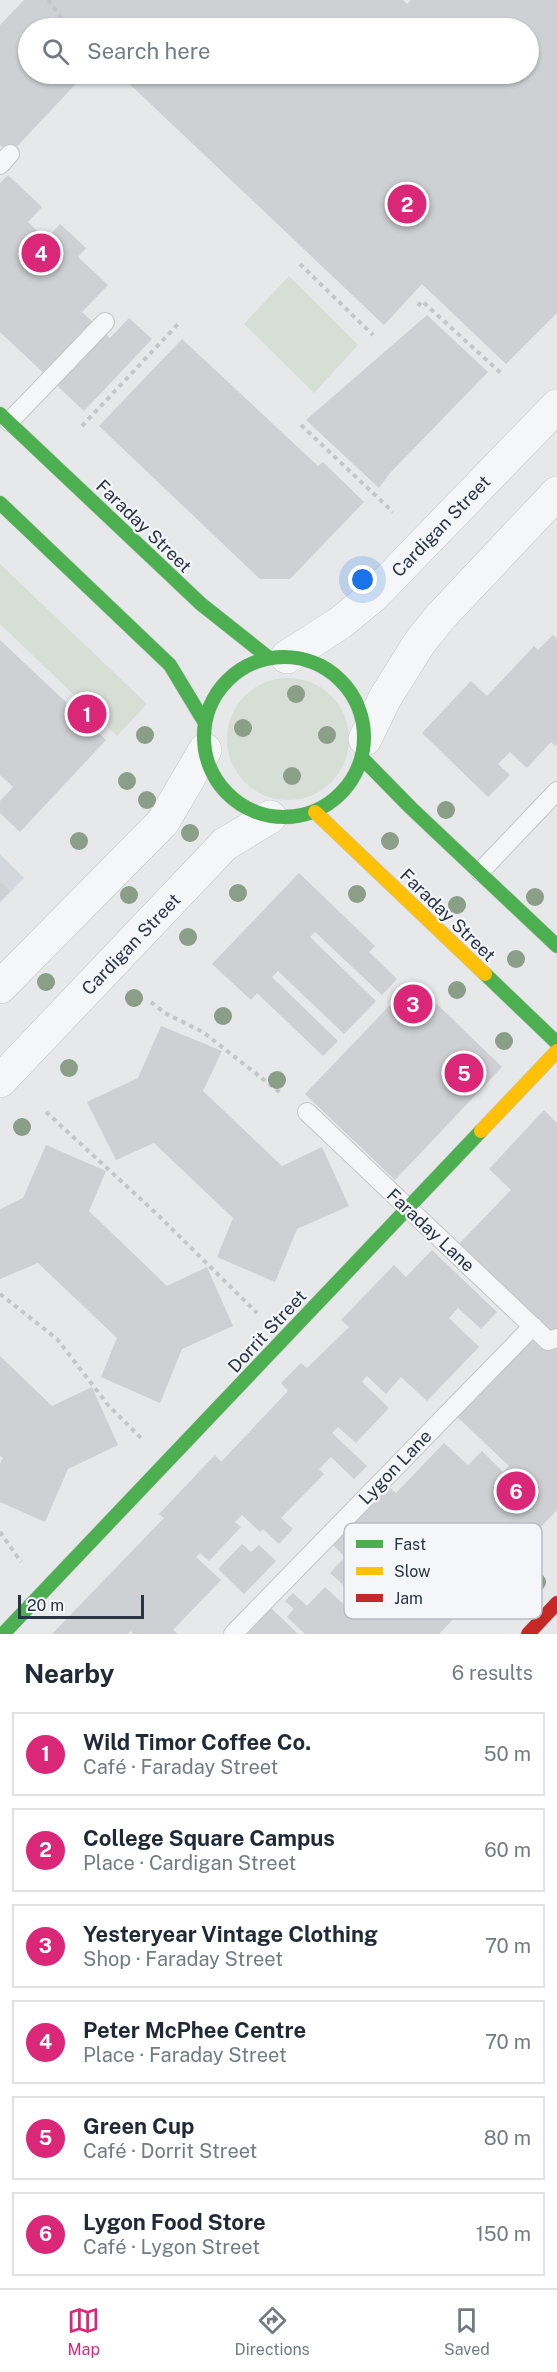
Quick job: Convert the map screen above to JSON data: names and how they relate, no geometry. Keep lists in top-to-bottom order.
{
  "streets": {
    "street": ["Faraday Street", "Cardigan Street", "Dorrit Street"],
    "lane": ["Faraday Lane", "Lygon Lane"]
  },
  "crossings": [
    ["Faraday Street", "Cardigan Street"],
    ["Faraday Lane", "Dorrit Street"],
    ["Faraday Lane", "Lygon Lane"]
  ],
  "legend": ["Fast", "Slow", "Jam"],
  "scale_bar": "20 m",
  "page": {
    "search": "Search here",
    "pins": [
      "2",
      "4",
      "1",
      "3",
      "5",
      "6"
    ],
    "scale": "20 m",
    "heading": ["Nearby", "6 results"],
    "list": [
      {
        "mark": "1",
        "name": "Wild Timor Coffee Co.",
        "note": "Café · Faraday Street",
        "value": "50 m"
      },
      {
        "mark": "2",
        "name": "College Square Campus",
        "note": "Place · Cardigan Street",
        "value": "60 m"
      },
      {
        "mark": "3",
        "name": "Yesteryear Vintage Clothing",
        "note": "Shop · Faraday Street",
        "value": "70 m"
      },
      {
        "mark": "4",
        "name": "Peter McPhee Centre",
        "note": "Place · Faraday Street",
        "value": "70 m"
      },
      {
        "mark": "5",
        "name": "Green Cup",
        "note": "Café · Dorrit Street",
        "value": "80 m"
      },
      {
        "mark": "6",
        "name": "Lygon Food Store",
        "note": "Café · Lygon Street",
        "value": "150 m"
      }
    ],
    "nav": ["Map", "Directions", "Saved"]
  }
}
